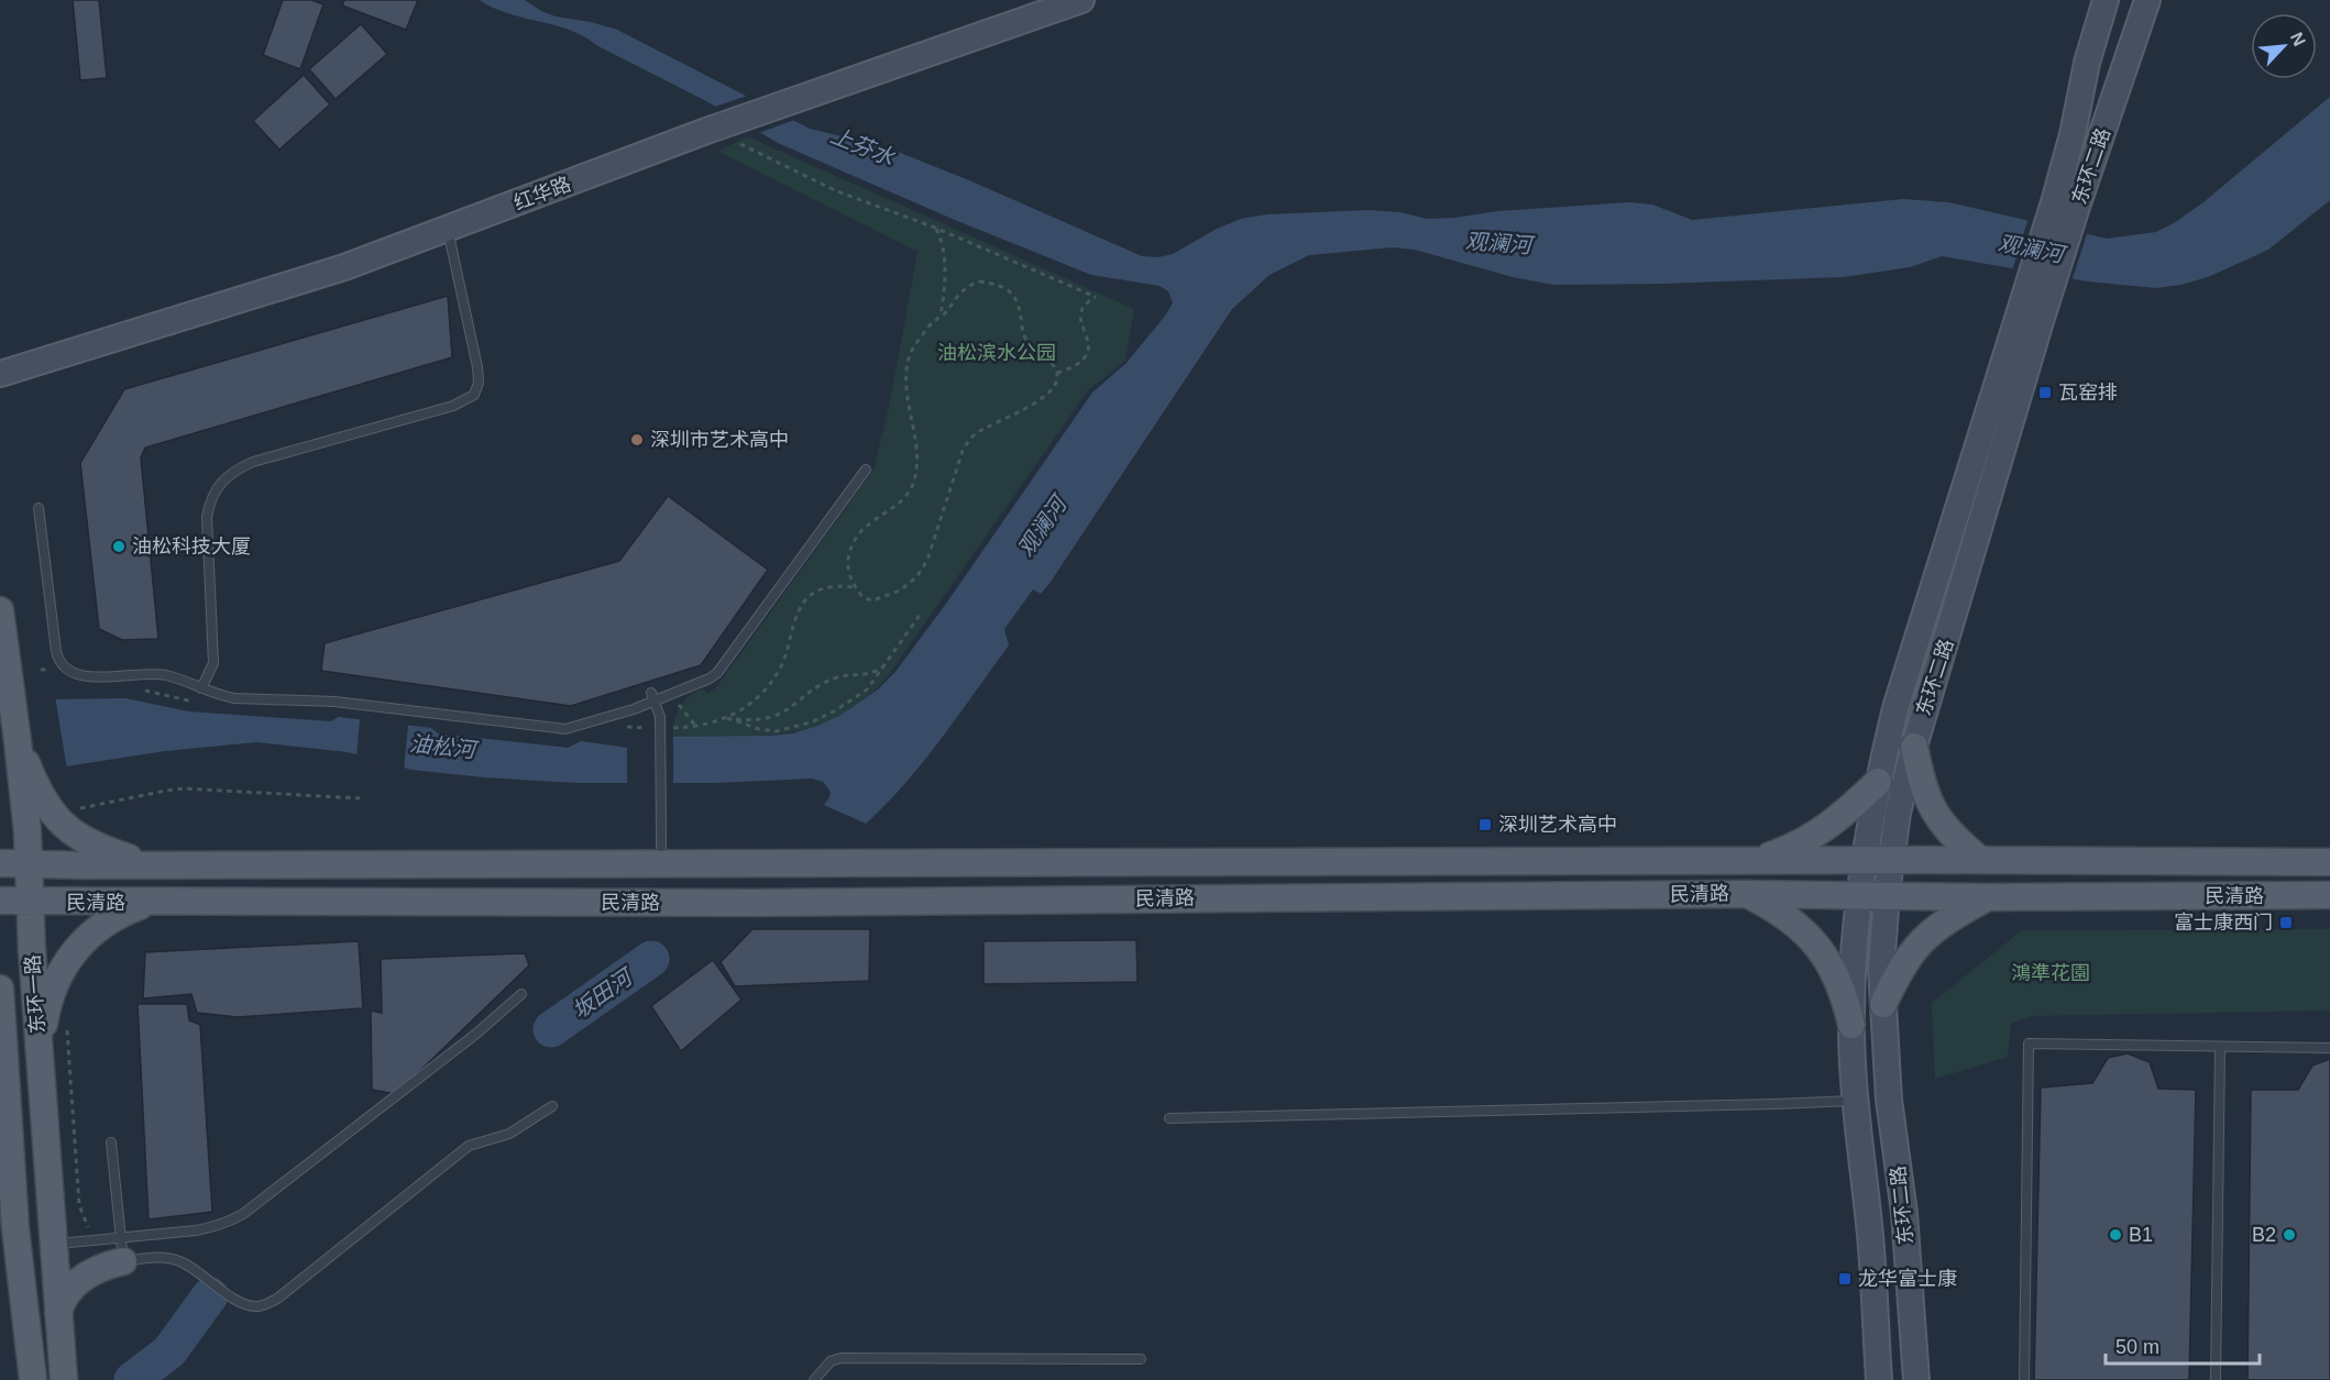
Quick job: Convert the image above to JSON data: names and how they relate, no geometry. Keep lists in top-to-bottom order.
{
  "streets": {
    "main road": [
      "东环二路",
      "红华路",
      "民清路",
      "东环一路"
    ]
  },
  "crossings": [
    ["东环二路", "民清路"],
    ["民清路", "东环一路"]
  ],
  "water": [
    "上芬水",
    "观澜河",
    "油松河",
    "坂田河"
  ],
  "parks": ["油松滨水公园", "鴻準花園"],
  "places": {
    "transit": [
      "瓦窑排",
      "深圳艺术高中",
      "富士康西门",
      "龙华富士康"
    ],
    "other": [
      "深圳市艺术高中",
      "油松科技大厦",
      "B1",
      "B2"
    ]
  },
  "scale_bar": "50 m",
  "north": "top right"
}
